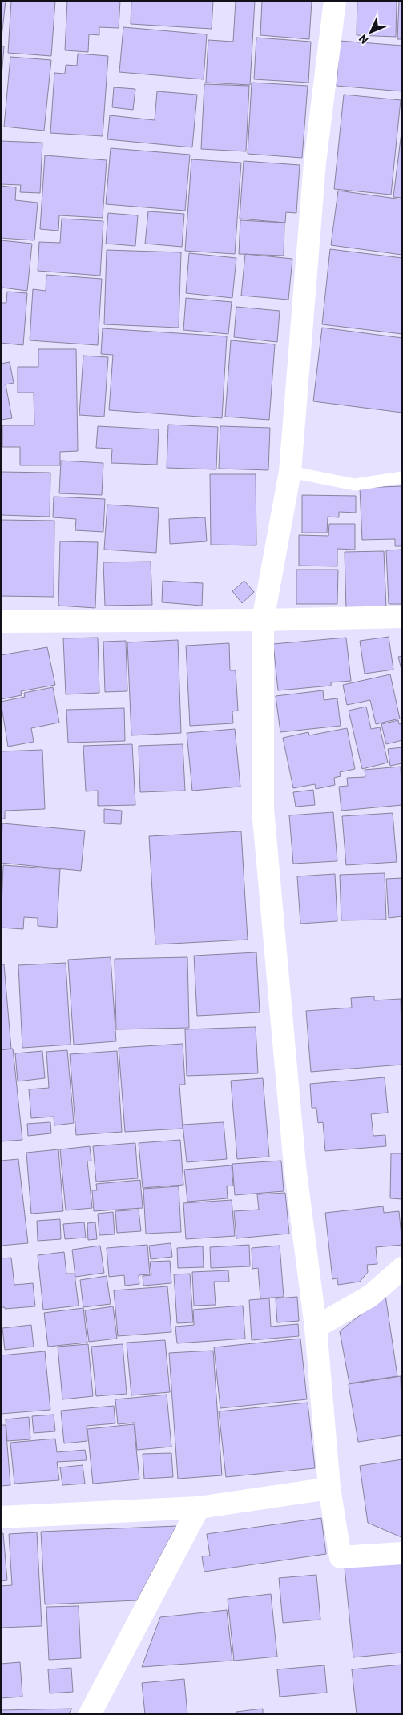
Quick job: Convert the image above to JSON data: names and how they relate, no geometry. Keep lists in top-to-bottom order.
{
  "north": "bottom left"
}
